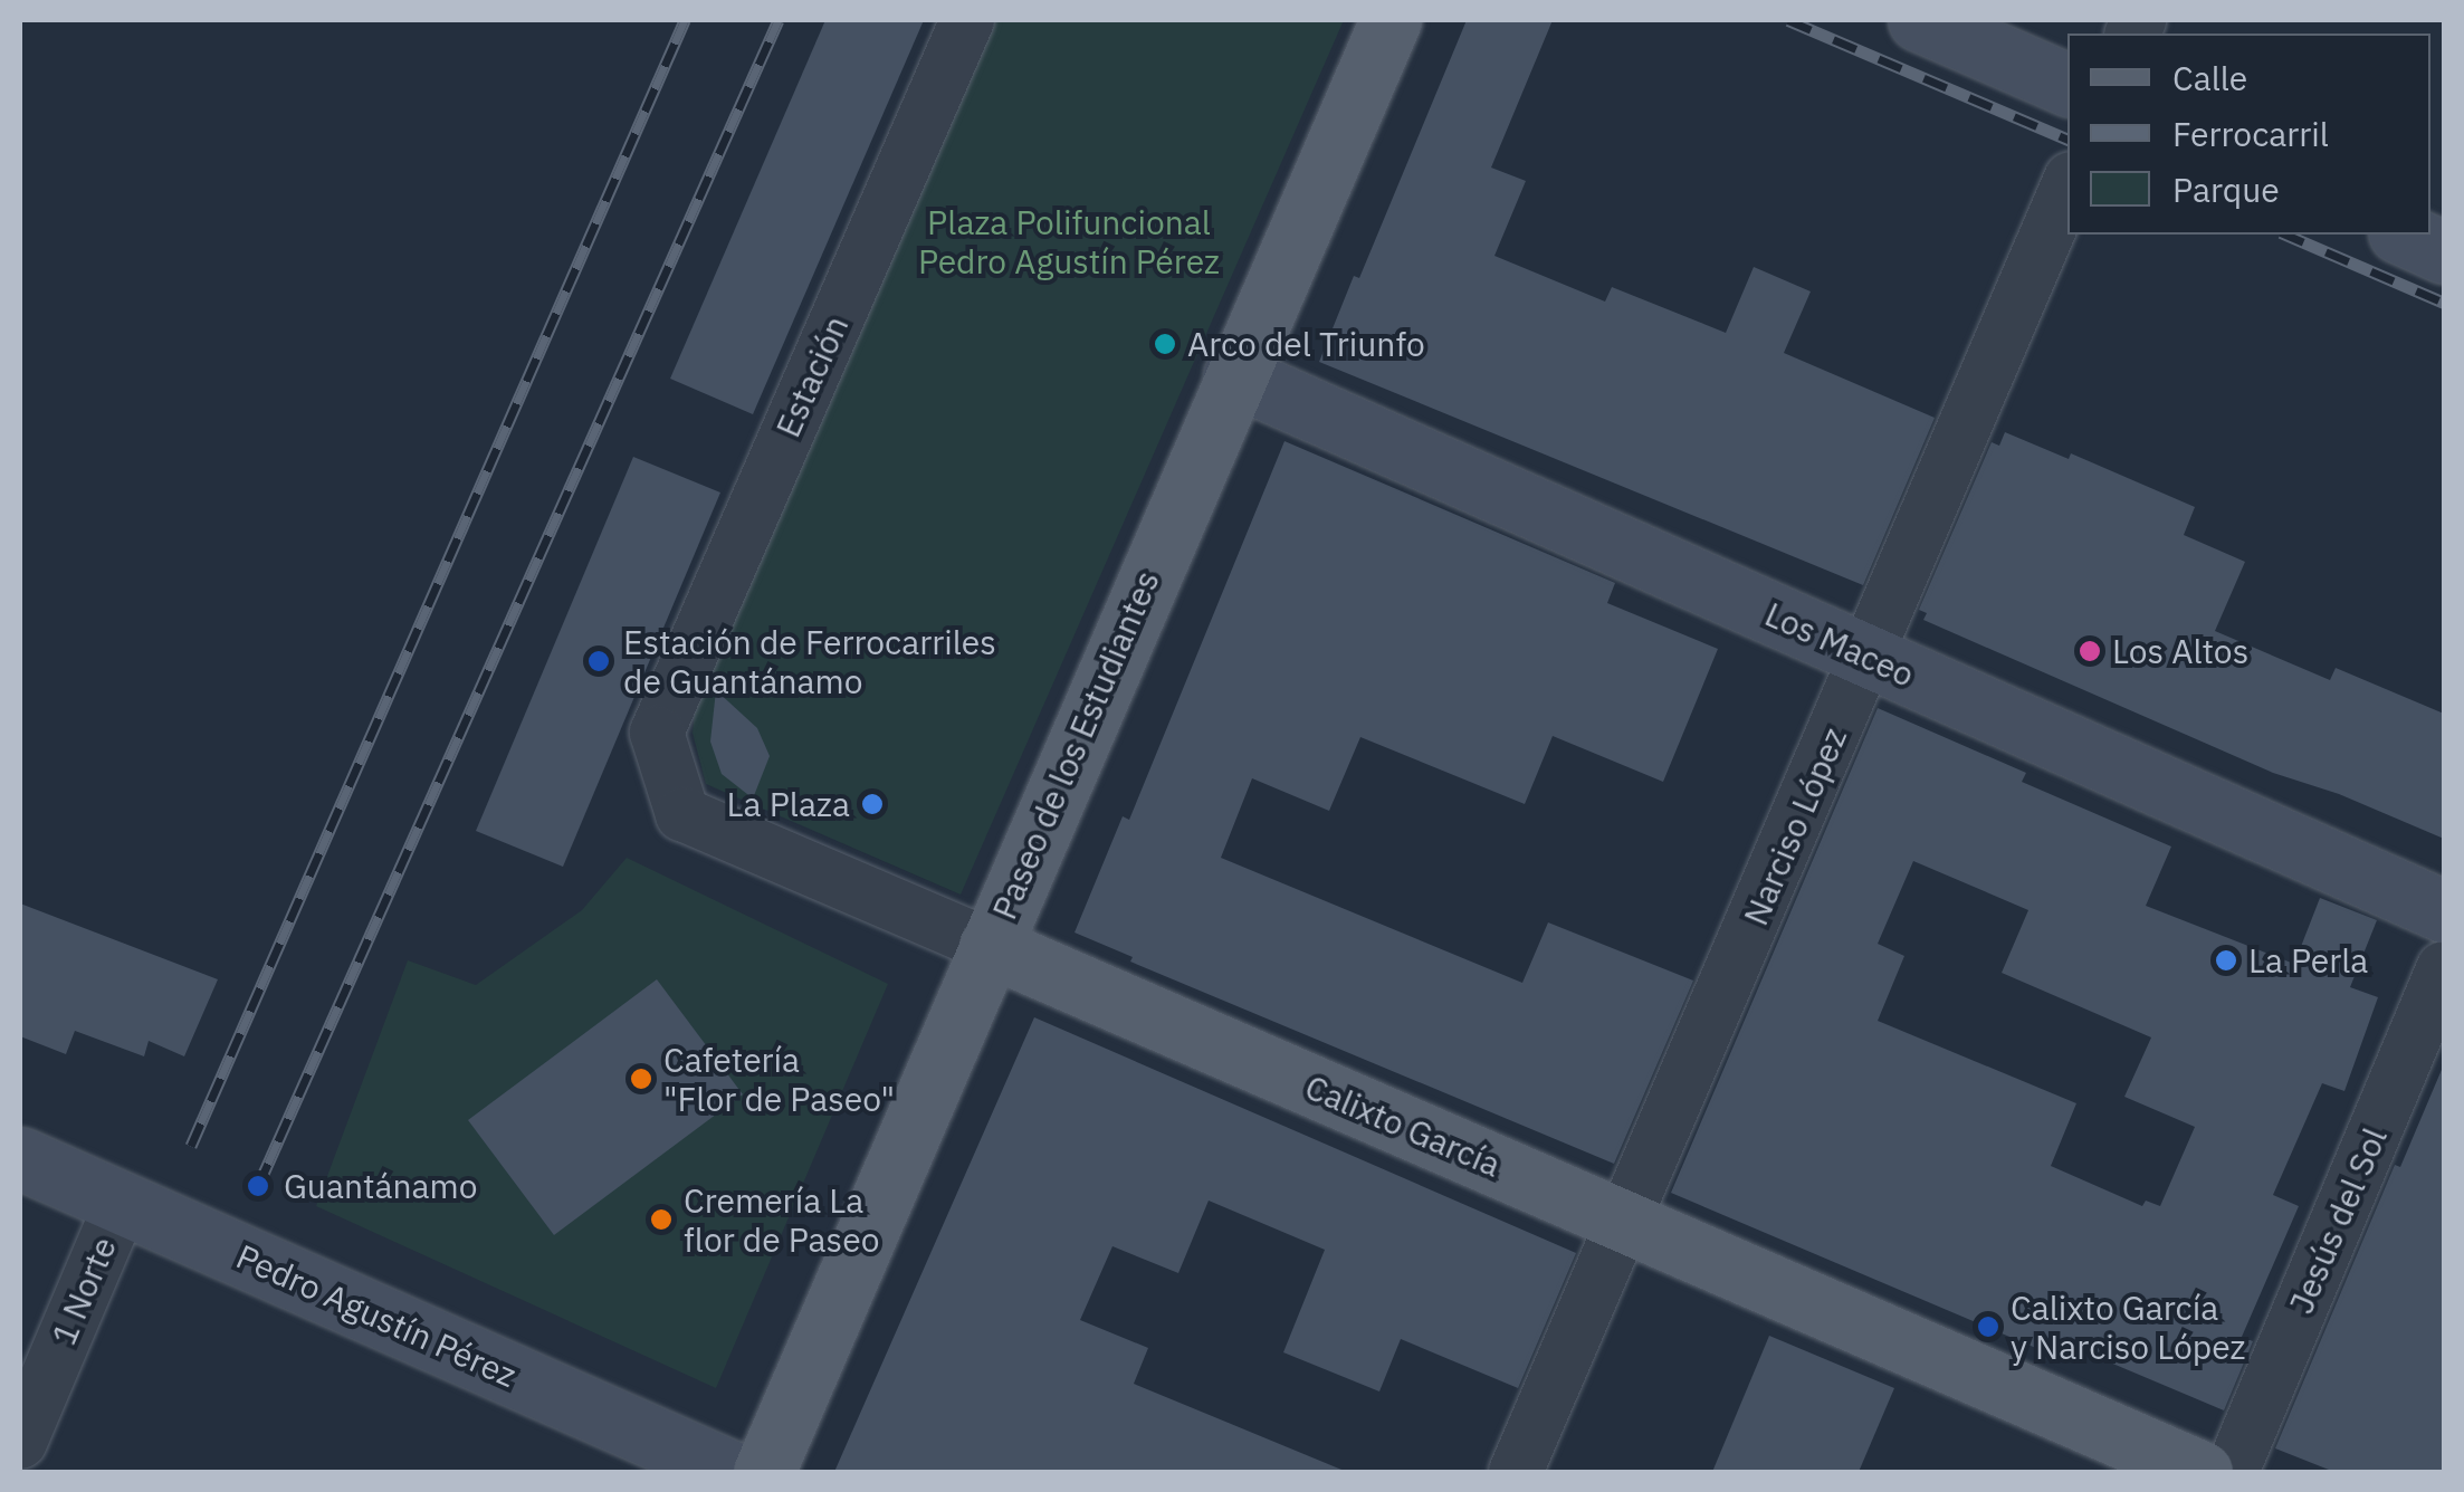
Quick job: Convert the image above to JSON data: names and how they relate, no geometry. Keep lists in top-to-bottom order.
{
  "streets": {
    "main road": ["Paseo de los Estudiantes", "Calixto García"],
    "street": [
      "Estación",
      "Los Maceo",
      "Narciso López",
      "Jesús del Sol",
      "1 Norte",
      "Pedro Agustín Pérez"
    ]
  },
  "crossings": [
    ["Estación", "Calixto García"],
    ["Los Maceo", "Paseo de los Estudiantes"],
    ["Los Maceo", "Narciso López"],
    ["Paseo de los Estudiantes", "Calixto García"],
    ["Narciso López", "Calixto García"],
    ["1 Norte", "Pedro Agustín Pérez"]
  ],
  "parks": ["Plaza Polifuncional Pedro Agustín Pérez"],
  "places": [
    "Arco del Triunfo",
    "Los Altos",
    "Estación de Ferrocarriles de Guantánamo",
    "La Plaza",
    "La Perla",
    "Cafetería \"Flor de Paseo\"",
    "Guantánamo",
    "Cremería La flor de Paseo",
    "Calixto García y Narciso López"
  ],
  "legend": ["Calle", "Ferrocarril", "Parque"]
}
